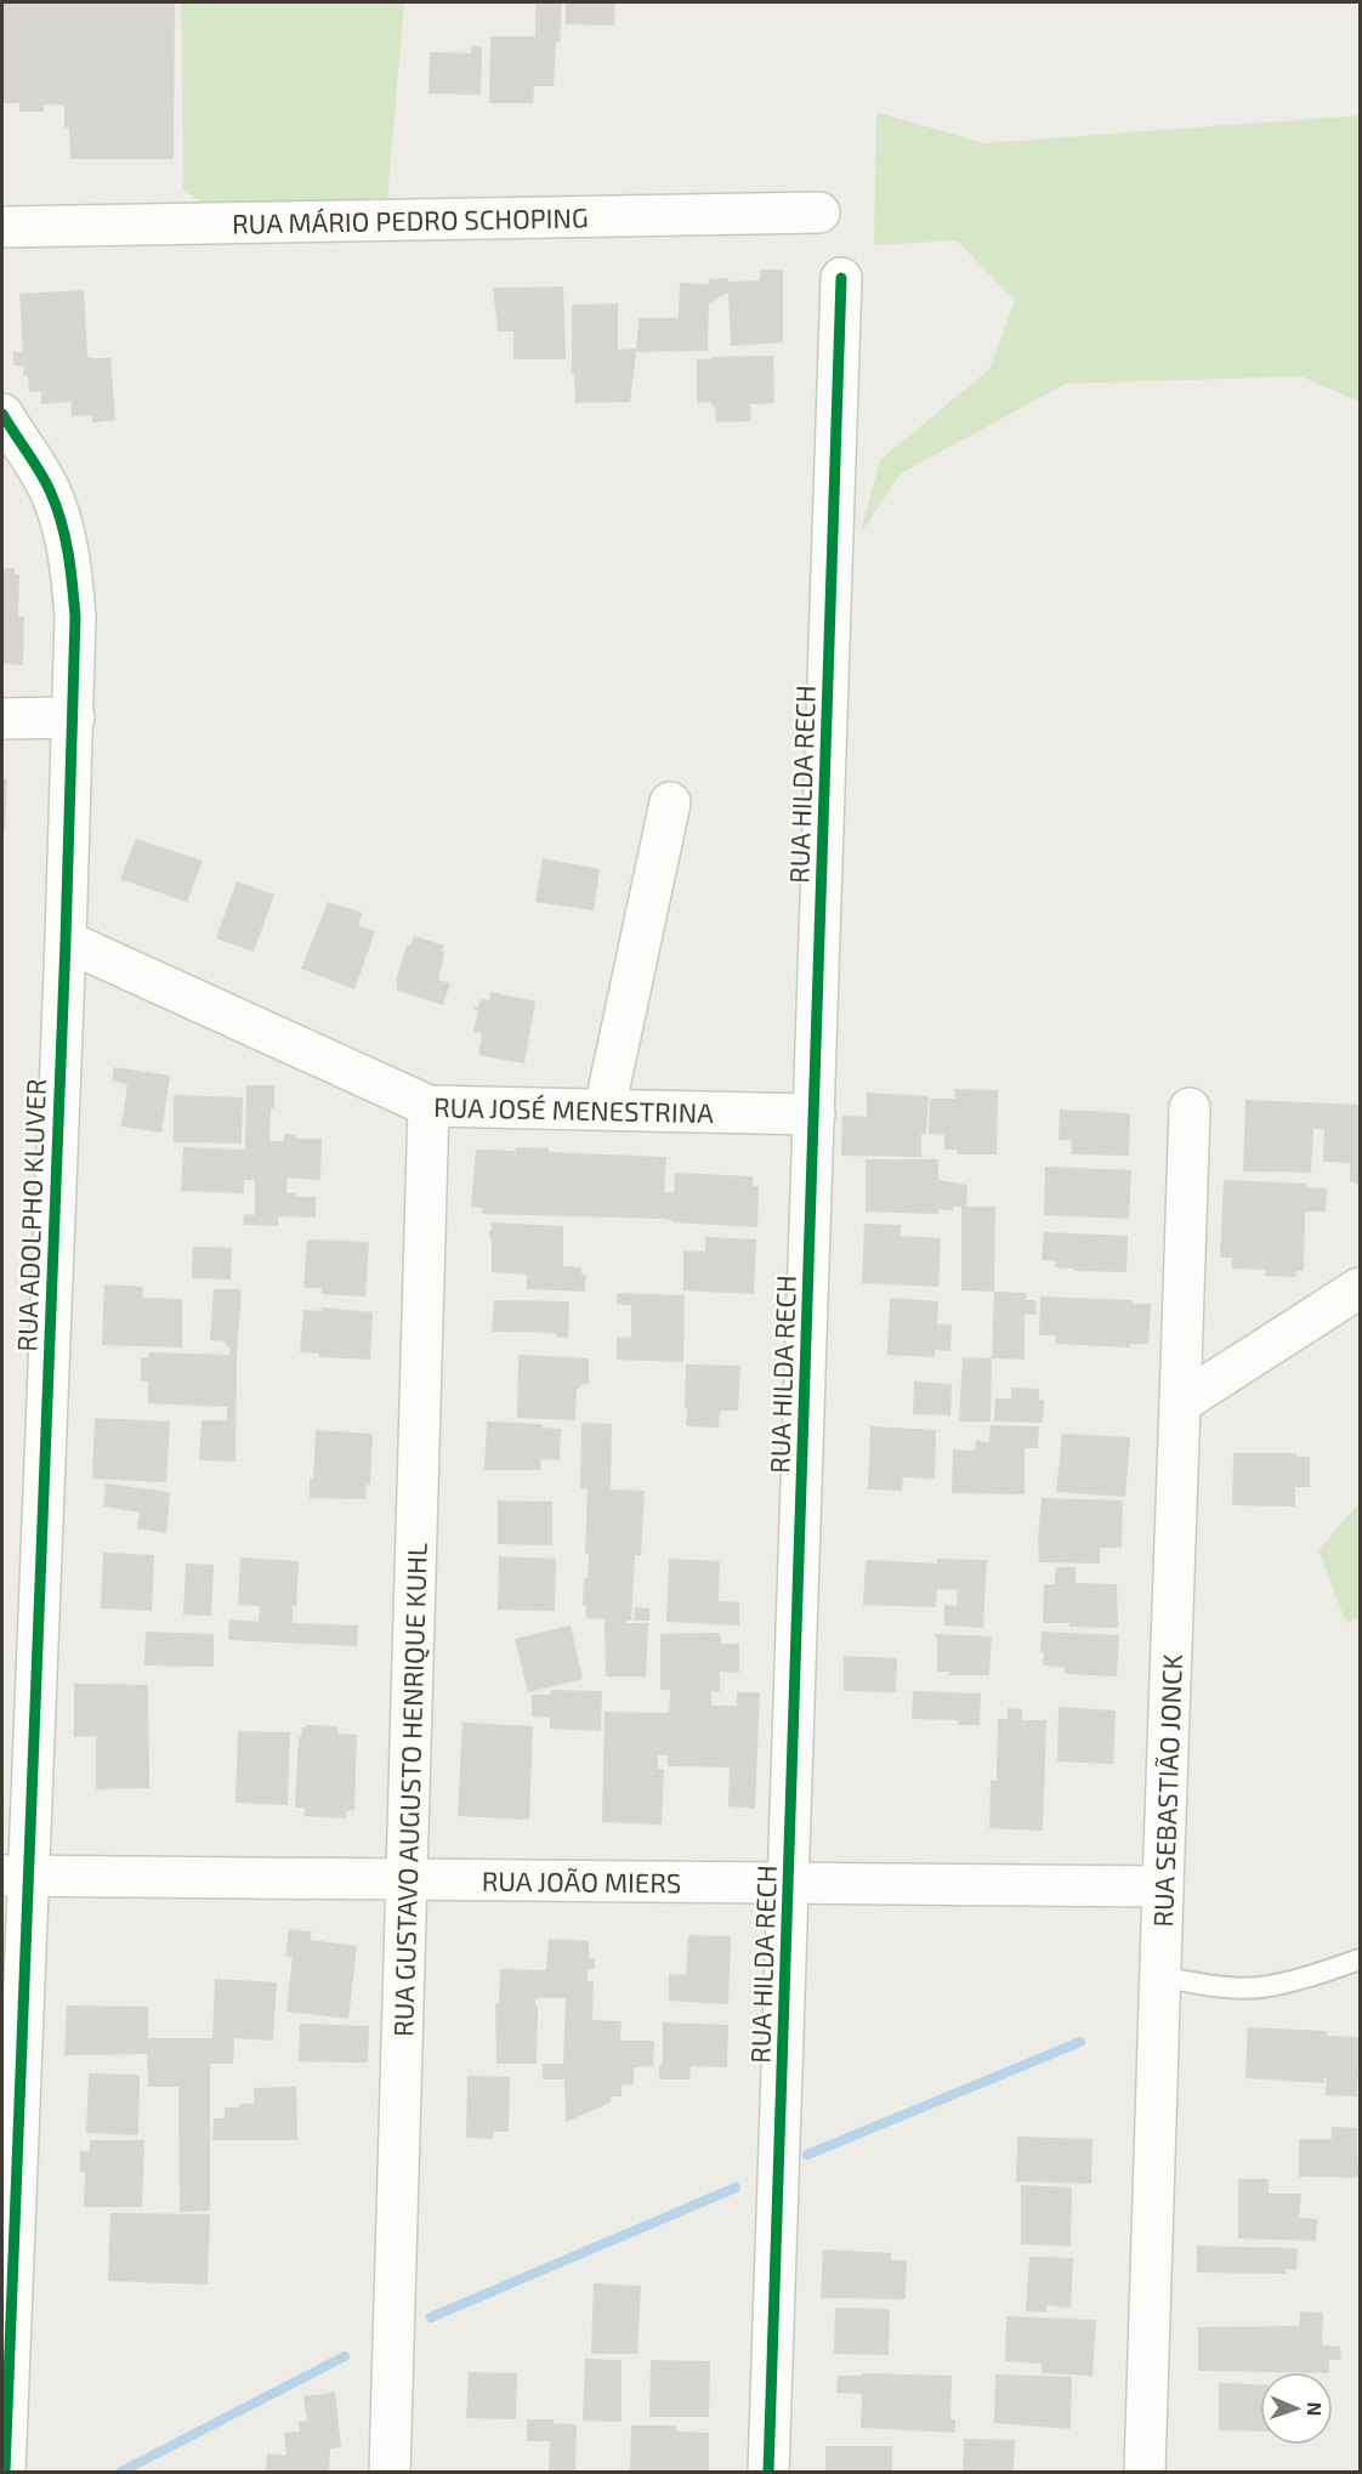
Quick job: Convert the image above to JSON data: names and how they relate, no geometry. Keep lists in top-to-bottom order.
{
  "streets": {
    "street": [
      "RUA MÁRIO PEDRO SCHOPING",
      "RUA HILDA RECH",
      "RUA JOSÉ MENESTRINA",
      "RUA ADOLPHO KLUVER",
      "RUA GUSTAVO AUGUSTO HENRIQUE KUHL",
      "RUA SEBASTIÃO JONCK",
      "RUA JOÃO MIERS"
    ]
  },
  "crossings": [
    ["RUA HILDA RECH", "RUA JOSÉ MENESTRINA"],
    ["RUA HILDA RECH", "RUA JOÃO MIERS"],
    ["RUA JOSÉ MENESTRINA", "RUA ADOLPHO KLUVER"],
    ["RUA JOSÉ MENESTRINA", "RUA GUSTAVO AUGUSTO HENRIQUE KUHL"],
    ["RUA ADOLPHO KLUVER", "RUA JOÃO MIERS"],
    ["RUA GUSTAVO AUGUSTO HENRIQUE KUHL", "RUA JOÃO MIERS"],
    ["RUA SEBASTIÃO JONCK", "RUA JOÃO MIERS"]
  ],
  "north": "right"
}
